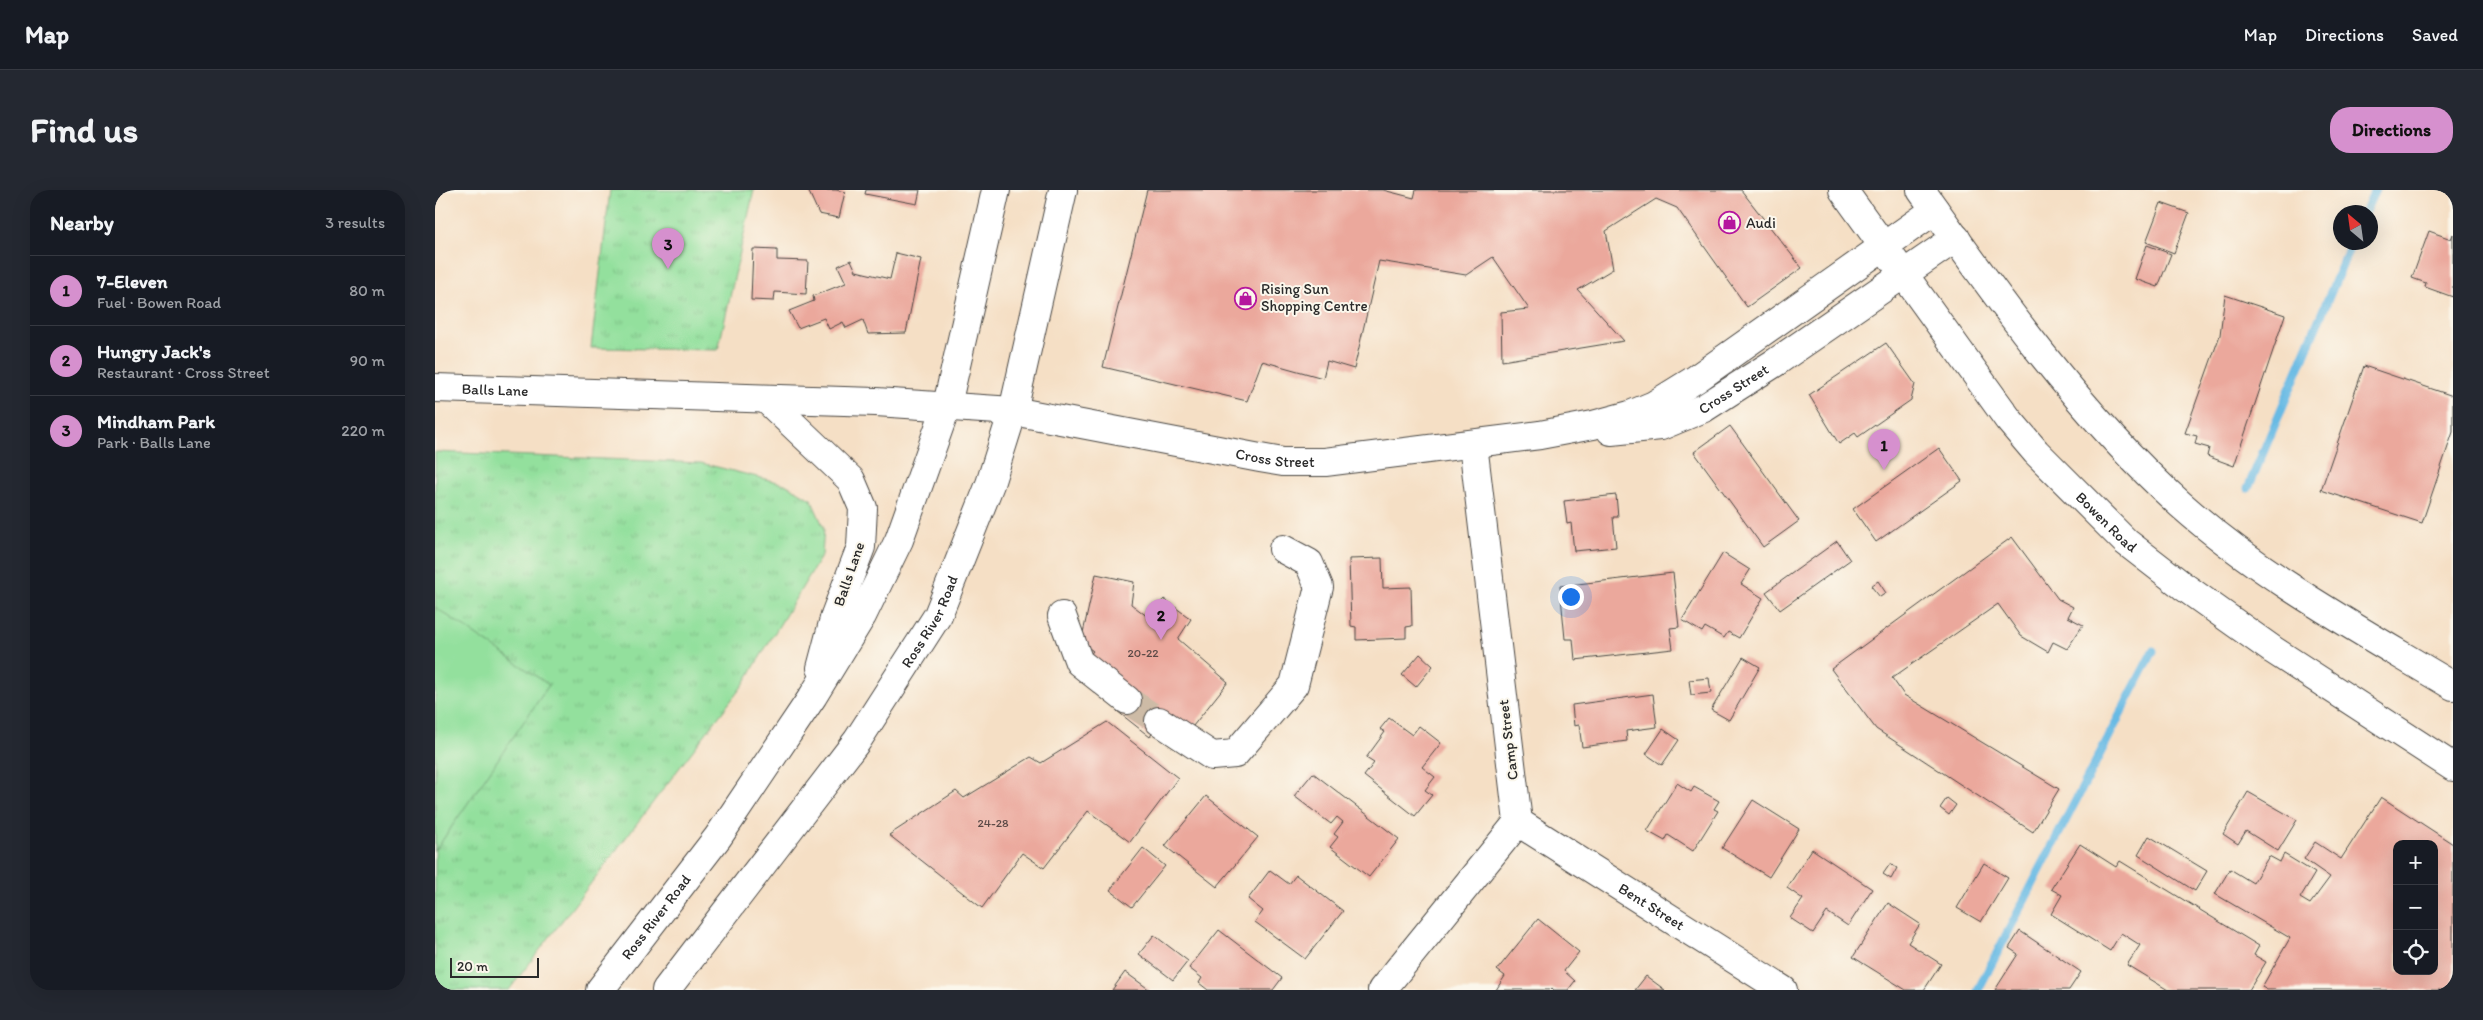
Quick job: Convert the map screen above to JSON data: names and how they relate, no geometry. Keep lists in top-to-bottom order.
{
  "streets": {
    "main road": [
      "Cross Street",
      "Balls Lane",
      "Bowen Road",
      "Ross River Road",
      "Camp Street",
      "Bent Street"
    ]
  },
  "crossings": [
    ["Cross Street", "Balls Lane"],
    ["Cross Street", "Bowen Road"],
    ["Cross Street", "Ross River Road"],
    ["Cross Street", "Camp Street"],
    ["Balls Lane", "Ross River Road"],
    ["Camp Street", "Bent Street"]
  ],
  "places": {
    "shop": ["Audi", "Rising Sun Shopping Centre"]
  },
  "house_numbers": ["20-22", "24-28"],
  "scale_bar": "20 m",
  "north": "top left",
  "page": {
    "header": "Map",
    "nav": ["Map", "Directions", "Saved"],
    "buttons": "Directions",
    "title": "Find us",
    "heading": ["Nearby", "3 results"],
    "pins": ["3", "1", "2"],
    "list": [
      {
        "mark": "1",
        "name": "7-Eleven",
        "note": "Fuel · Bowen Road",
        "value": "80 m"
      },
      {
        "mark": "2",
        "name": "Hungry Jack's",
        "note": "Restaurant · Cross Street",
        "value": "90 m"
      },
      {
        "mark": "3",
        "name": "Mindham Park",
        "note": "Park · Balls Lane",
        "value": "220 m"
      }
    ],
    "map_buttons": ["+", "−"],
    "scale": "20 m"
  }
}
